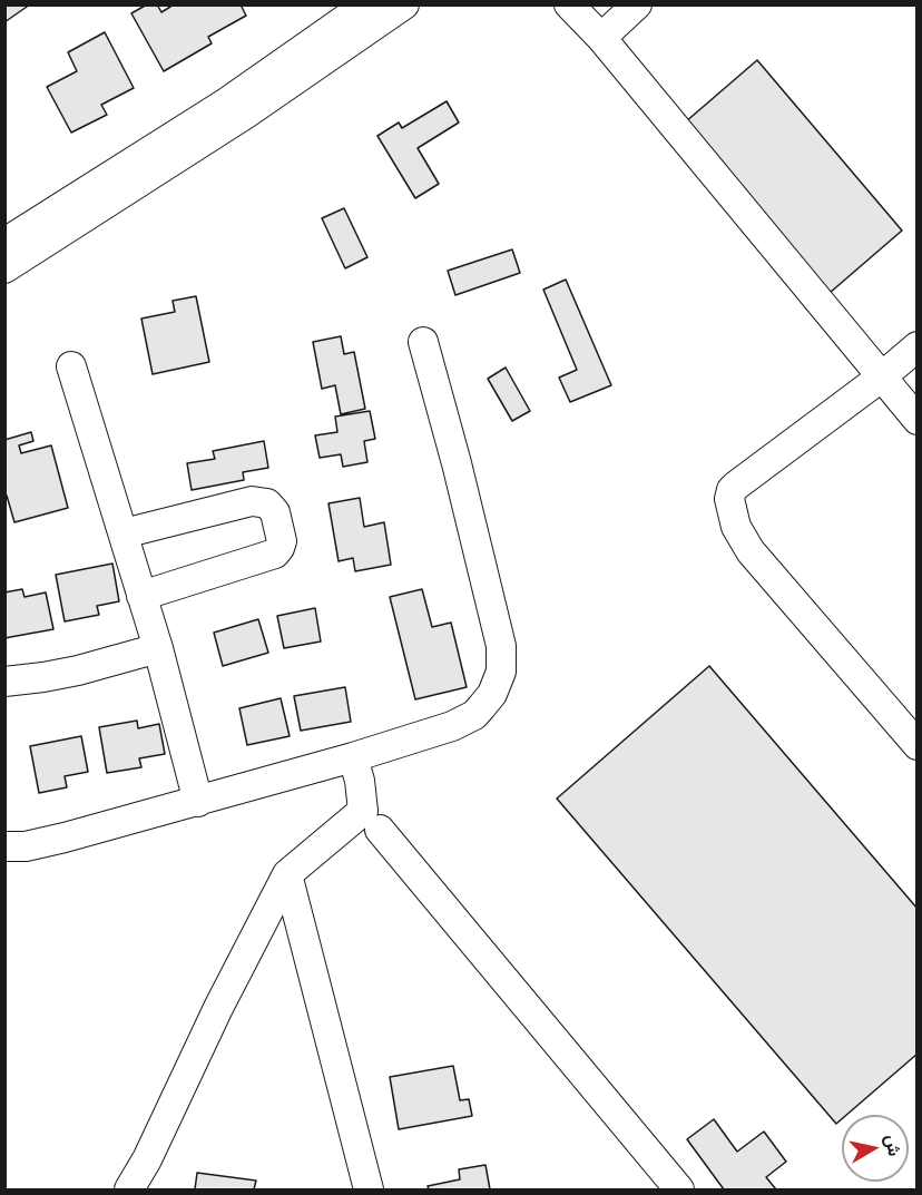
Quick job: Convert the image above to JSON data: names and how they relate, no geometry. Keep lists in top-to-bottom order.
{
  "north": "right"
}
